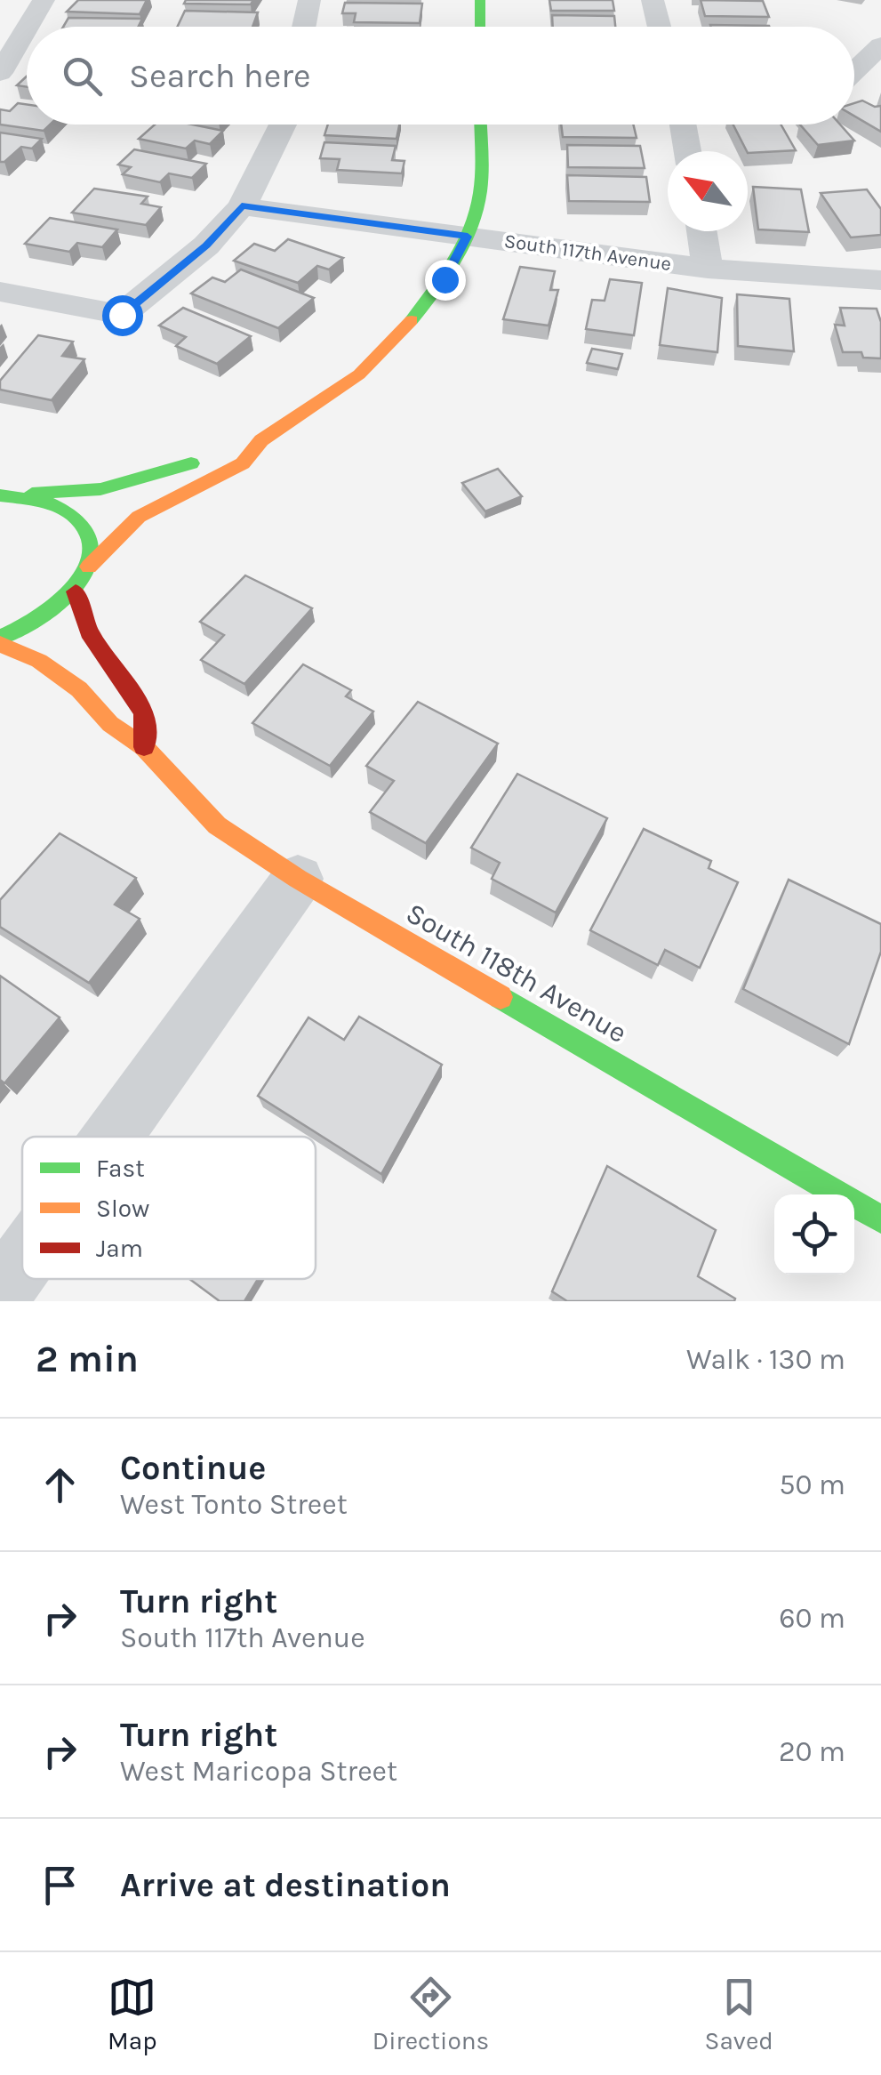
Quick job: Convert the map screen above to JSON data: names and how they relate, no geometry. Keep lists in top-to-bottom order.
{
  "streets": {
    "street": ["South 117th Avenue", "South 118th Avenue"]
  },
  "legend": ["Fast", "Slow", "Jam"],
  "north": "top left",
  "page": {
    "search": "Search here",
    "heading": ["2 min", "Walk · 130 m"],
    "list": [
      ["Continue", "West Tonto Street", "50 m"],
      ["Turn right", "South 117th Avenue", "60 m"],
      ["Turn right", "West Maricopa Street", "20 m"],
      "Arrive at destination"
    ],
    "nav": ["Map", "Directions", "Saved"]
  }
}
